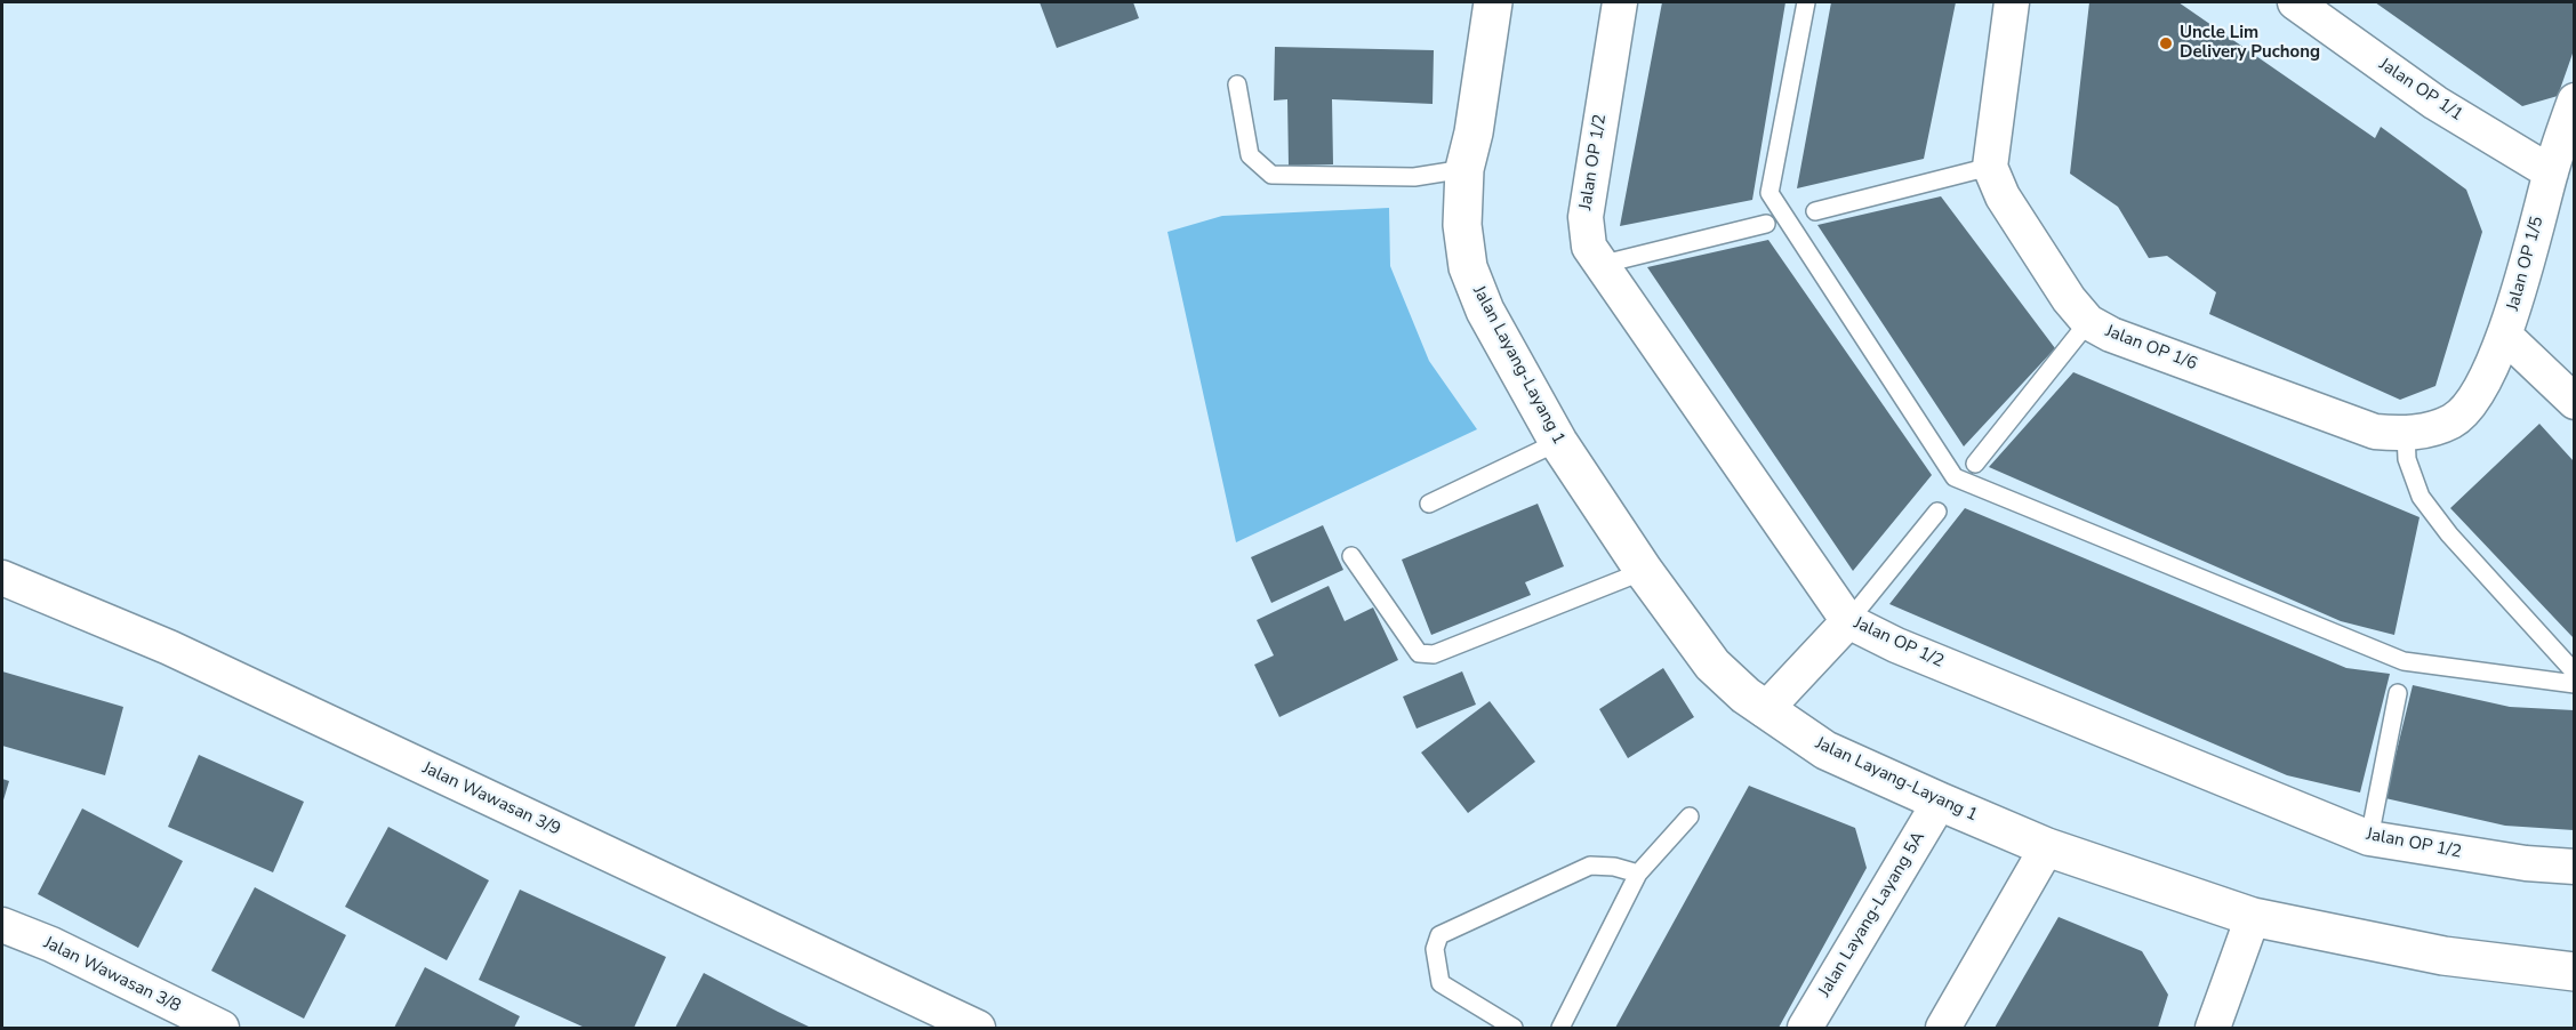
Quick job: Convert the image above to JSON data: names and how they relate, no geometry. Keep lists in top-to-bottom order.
{
  "streets": {
    "street": [
      "Jalan OP 1/1",
      "Jalan OP 1/2",
      "Jalan OP 1/5",
      "Jalan OP 1/6",
      "Jalan Layang-Layang 1",
      "Jalan Wawasan 3/9",
      "Jalan Layang-Layang 5A",
      "Jalan Wawasan 3/8"
    ]
  },
  "crossings": [
    ["Jalan OP 1/1", "Jalan OP 1/5"],
    ["Jalan OP 1/5", "Jalan OP 1/6"],
    ["Jalan Layang-Layang 1", "Jalan Layang-Layang 5A"]
  ],
  "places": ["Uncle Lim Delivery Puchong"]
}
